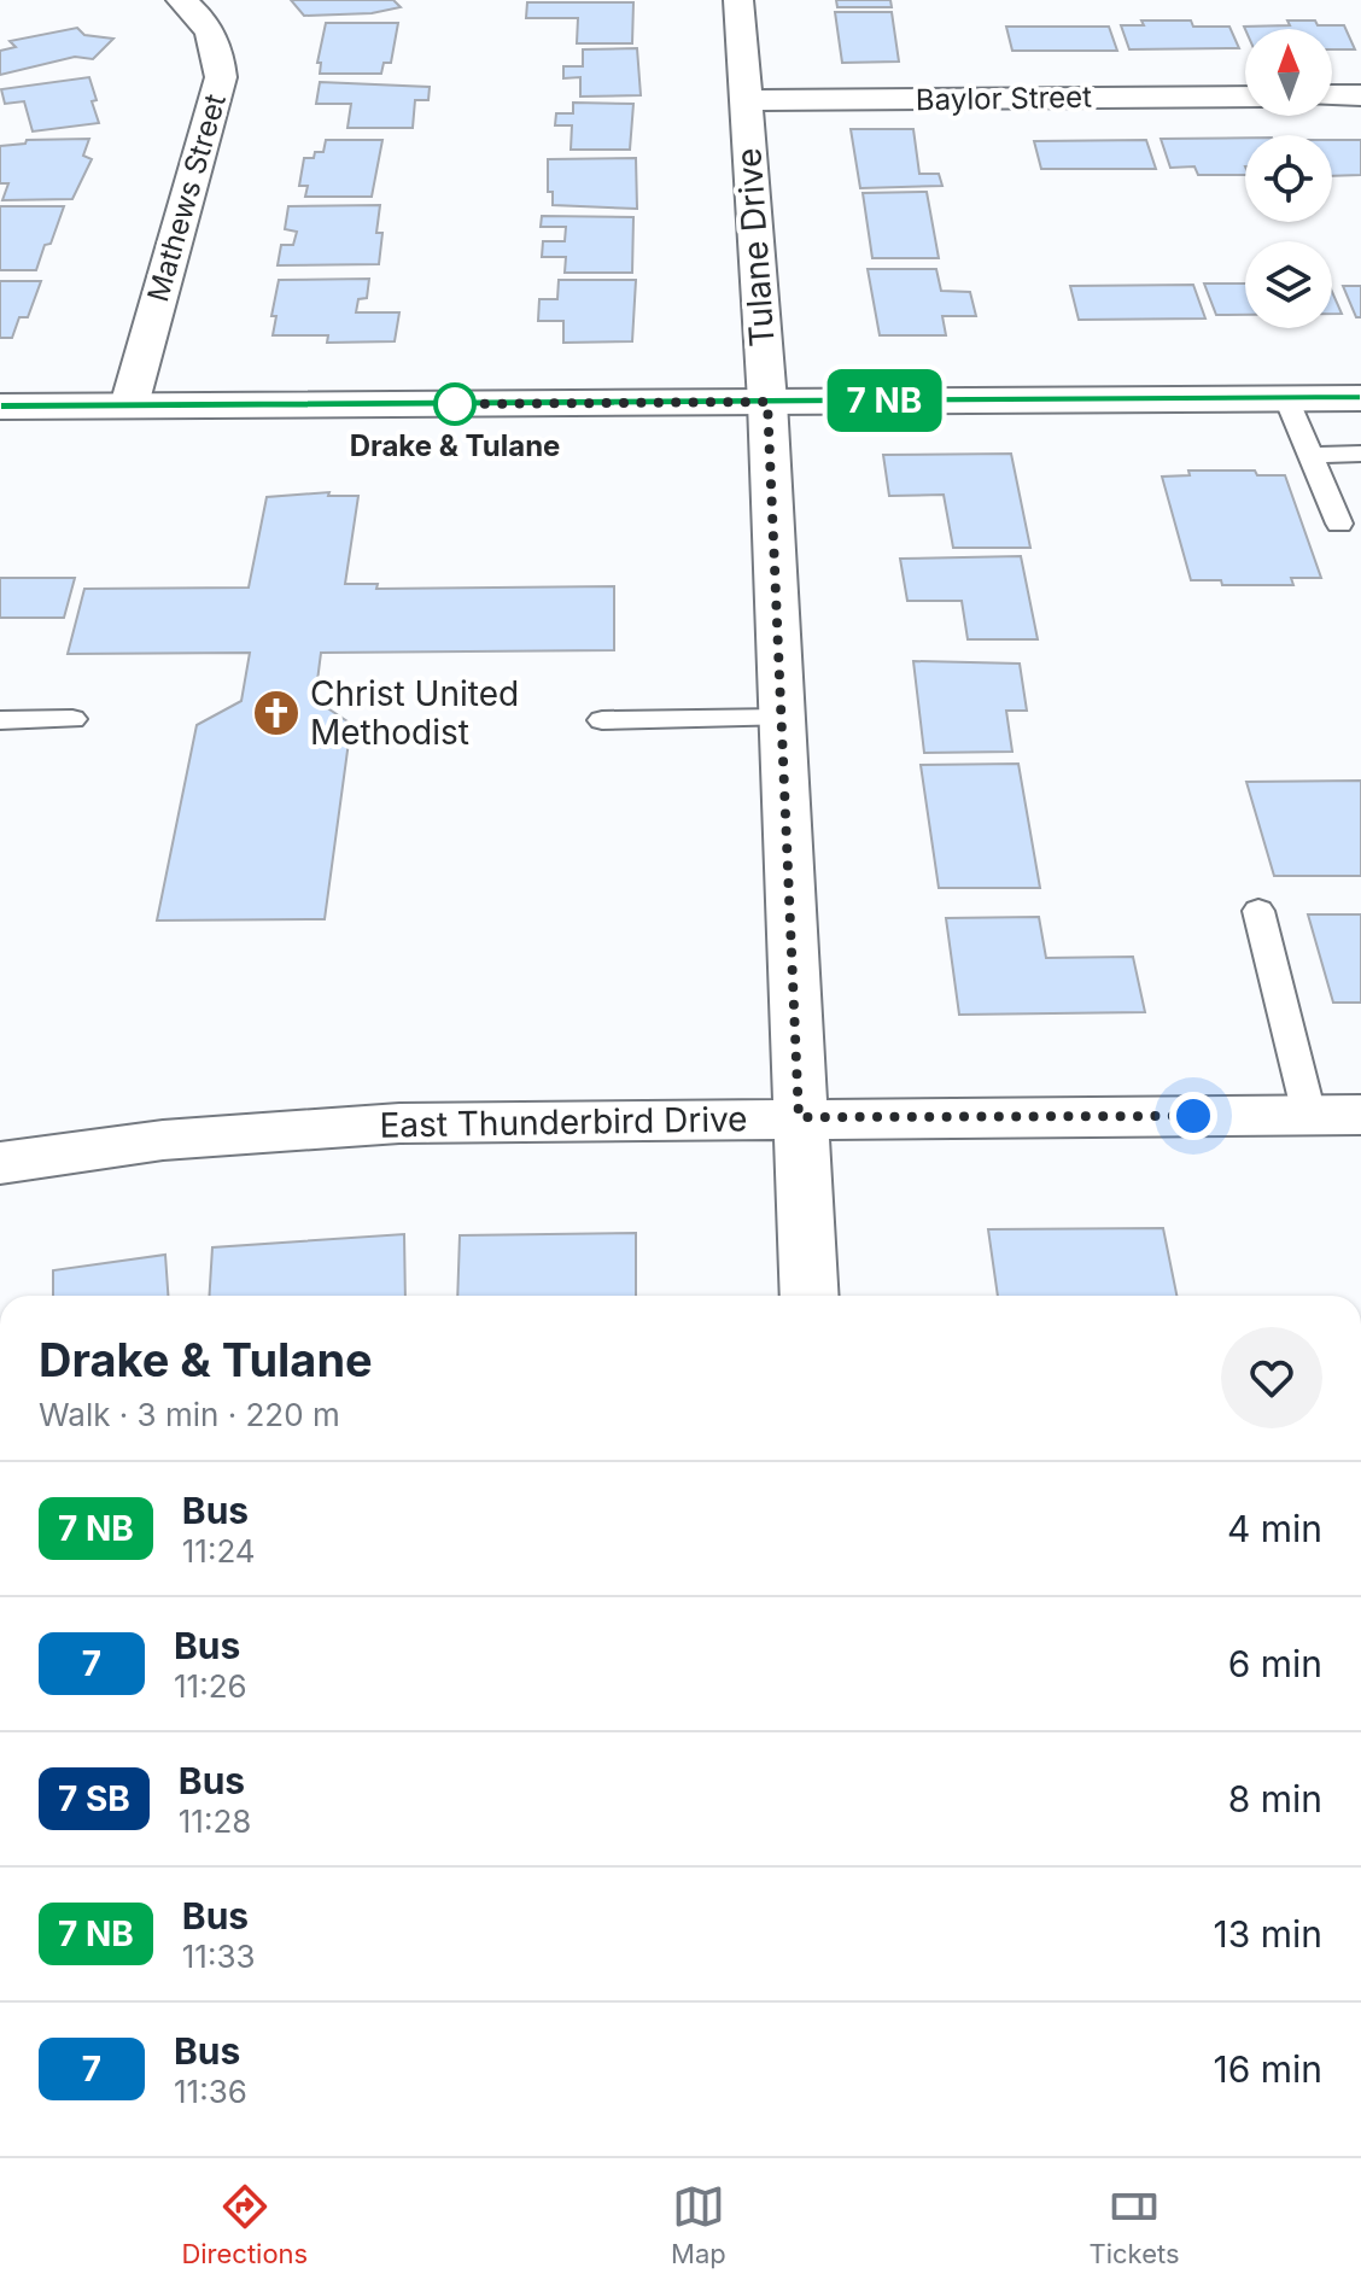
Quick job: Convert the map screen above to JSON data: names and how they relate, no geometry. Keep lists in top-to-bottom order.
{
  "streets": {
    "street": [
      "Baylor Street",
      "Mathews Street",
      "Tulane Drive",
      "East Thunderbird Drive"
    ]
  },
  "crossings": [
    ["Baylor Street", "Tulane Drive"],
    ["Tulane Drive", "East Thunderbird Drive"]
  ],
  "places": {
    "other": ["Drake & Tulane"],
    "church": ["Christ United Methodist"]
  },
  "north": "top",
  "page": {
    "on_map": "7 NB",
    "heading": ["Drake & Tulane", "Walk · 3 min · 220 m"],
    "list": [
      {
        "mark": "7 NB",
        "name": "Bus",
        "note": "11:24",
        "value": "4 min"
      },
      {
        "mark": "7",
        "name": "Bus",
        "note": "11:26",
        "value": "6 min"
      },
      {
        "mark": "7 SB",
        "name": "Bus",
        "note": "11:28",
        "value": "8 min"
      },
      {
        "mark": "7 NB",
        "name": "Bus",
        "note": "11:33",
        "value": "13 min"
      },
      {
        "mark": "7",
        "name": "Bus",
        "note": "11:36",
        "value": "16 min"
      }
    ],
    "tabs": ["Directions", "Map", "Tickets"]
  }
}
